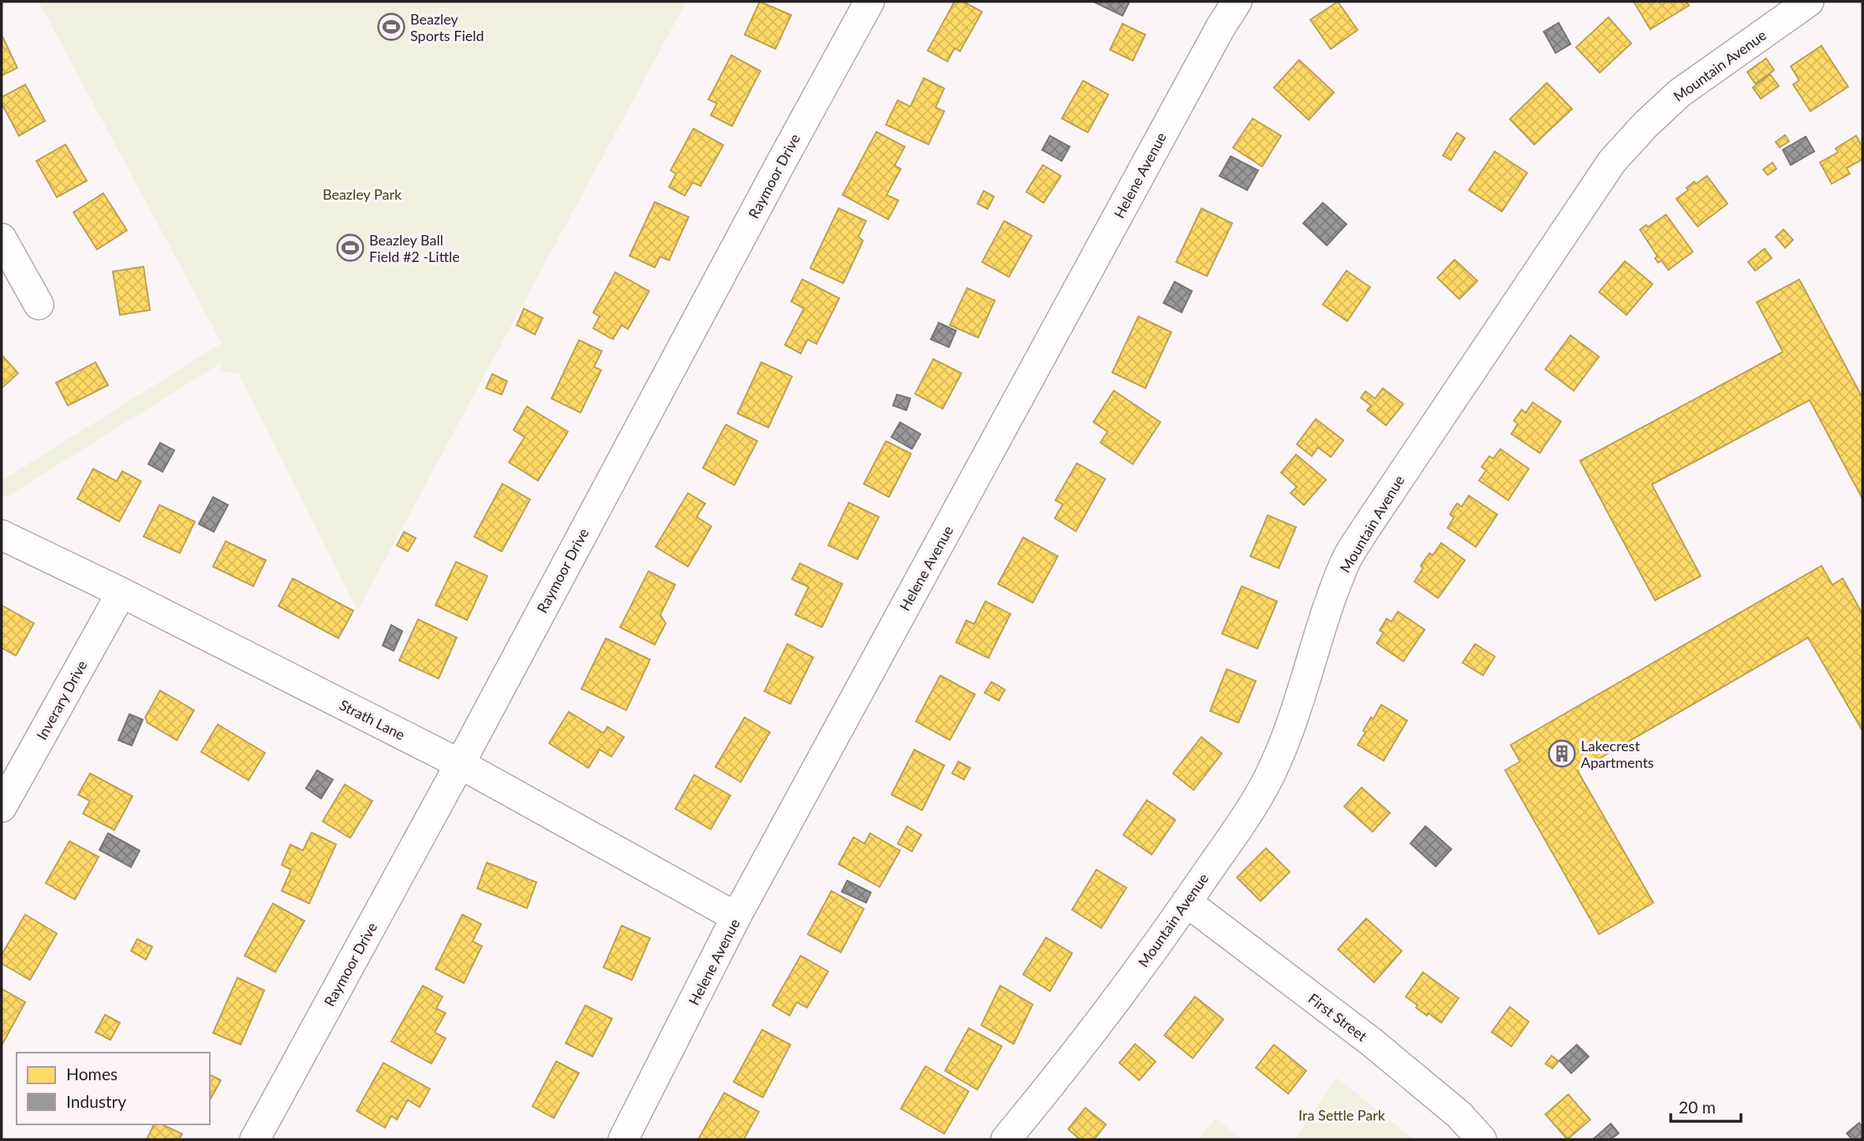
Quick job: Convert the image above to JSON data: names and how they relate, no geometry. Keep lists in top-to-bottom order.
{
  "streets": {
    "street": [
      "Mountain Avenue",
      "Helene Avenue",
      "Raymoor Drive",
      "Inverary Drive",
      "Strath Lane",
      "First Street"
    ]
  },
  "crossings": [
    ["Mountain Avenue", "First Street"],
    ["Helene Avenue", "Strath Lane"],
    ["Raymoor Drive", "Strath Lane"],
    ["Inverary Drive", "Strath Lane"]
  ],
  "parks": ["Beazley Park", "Ira Settle Park"],
  "places": {
    "sports": ["Beazley Sports Field", "Beazley Ball Field #2 -Little"],
    "building": ["Lakecrest Apartments"]
  },
  "legend": ["Homes", "Industry"],
  "scale_bar": "20 m"
}
